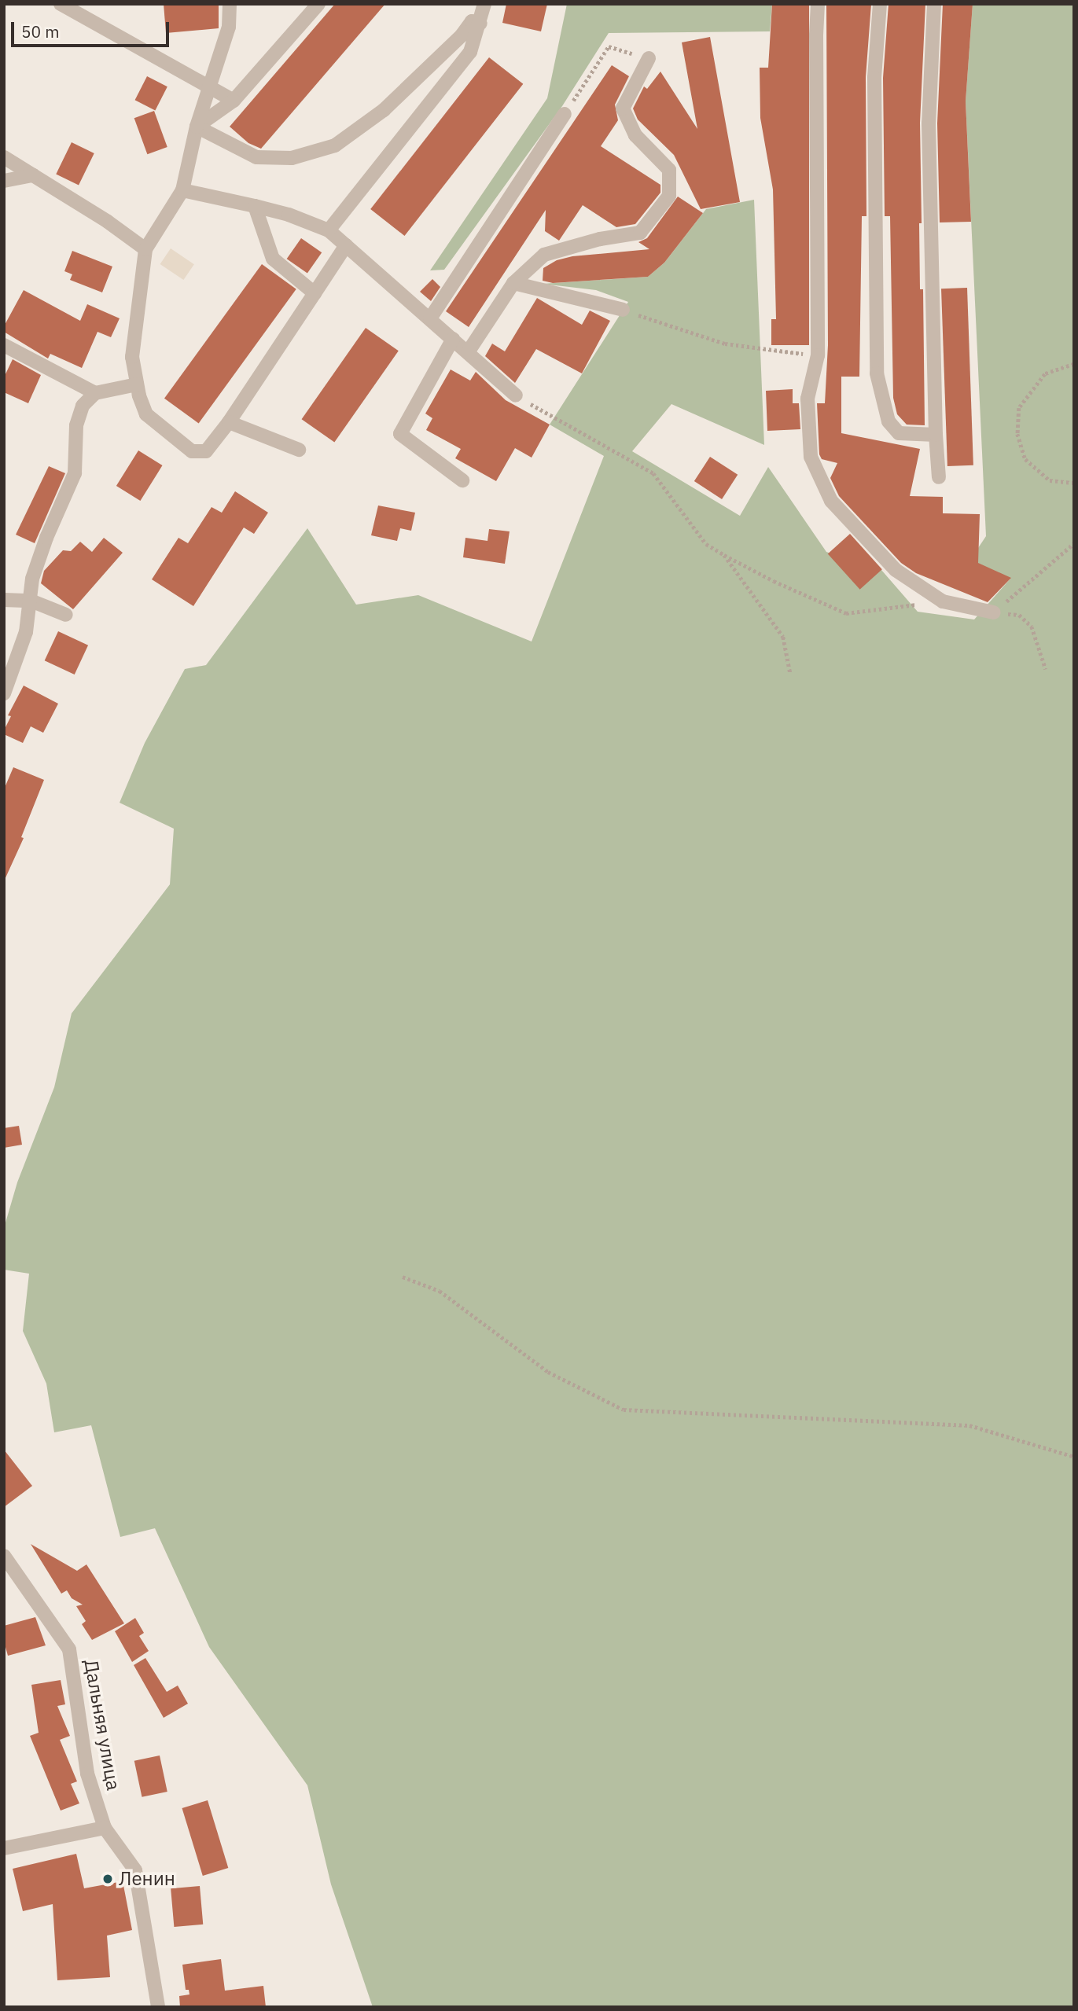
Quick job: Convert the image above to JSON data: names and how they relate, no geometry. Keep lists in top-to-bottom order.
{
  "streets": {
    "street": ["Дальняя улица"]
  },
  "places": ["Ленин"],
  "scale_bar": "50 m"
}
